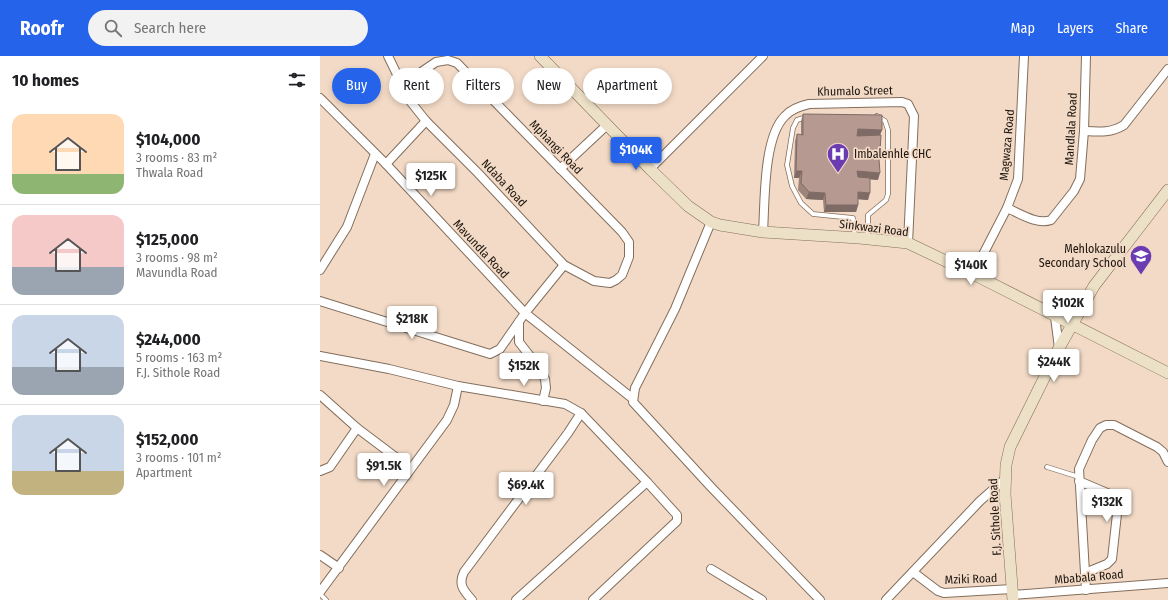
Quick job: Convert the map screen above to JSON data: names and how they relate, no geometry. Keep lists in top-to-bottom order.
{
  "streets": {
    "street": [
      "Khumalo Street",
      "Mandlala Road",
      "Magwaza Road",
      "Mphangi Road",
      "Ndaba Road",
      "Sinkwazi Road",
      "Mavundla Road",
      "F.J. Sithole Road",
      "Mbabala Road",
      "Mziki Road"
    ]
  },
  "crossings": [
    ["Khumalo Street", "Sinkwazi Road"],
    ["Mandlala Road", "Magwaza Road"],
    ["Magwaza Road", "Sinkwazi Road"],
    ["Mphangi Road", "Ndaba Road"],
    ["Sinkwazi Road", "F.J. Sithole Road"],
    ["F.J. Sithole Road", "Mbabala Road"],
    ["F.J. Sithole Road", "Mziki Road"],
    ["Mbabala Road", "Mziki Road"]
  ],
  "places": {
    "hospital": ["Imbalenhle CHC"],
    "school or university": ["Mehlokazulu Secondary School"]
  },
  "page": {
    "header": "Roofr",
    "search": "Search here",
    "nav": ["Map", "Layers", "Share"],
    "heading": "10 homes",
    "chip": [
      "Buy",
      "Rent",
      "Filters",
      "New",
      "Apartment"
    ],
    "list": [
      {
        "name": "$104,000",
        "note": "3 rooms · 83 m² · Thwala Road"
      },
      {
        "name": "$125,000",
        "note": "3 rooms · 98 m² · Mavundla Road"
      },
      {
        "name": "$244,000",
        "note": "5 rooms · 163 m² · F.J. Sithole Road"
      },
      {
        "name": "$152,000",
        "note": "3 rooms · 101 m² · Apartment"
      }
    ],
    "price": [
      "$104K",
      "$125K",
      "$140K",
      "$102K",
      "$218K",
      "$244K",
      "$152K",
      "$91.5K",
      "$69.4K",
      "$132K"
    ]
  }
}
